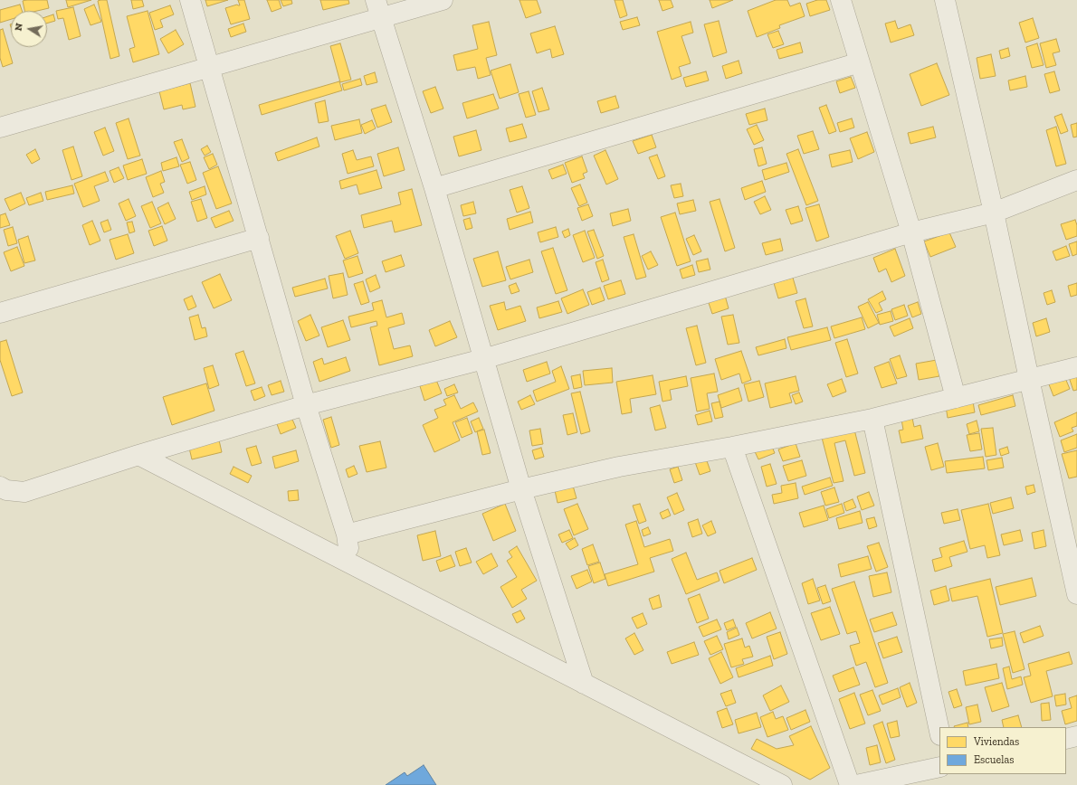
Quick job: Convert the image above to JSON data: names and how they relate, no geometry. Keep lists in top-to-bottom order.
{
  "legend": ["Viviendas", "Escuelas"],
  "north": "left"
}
